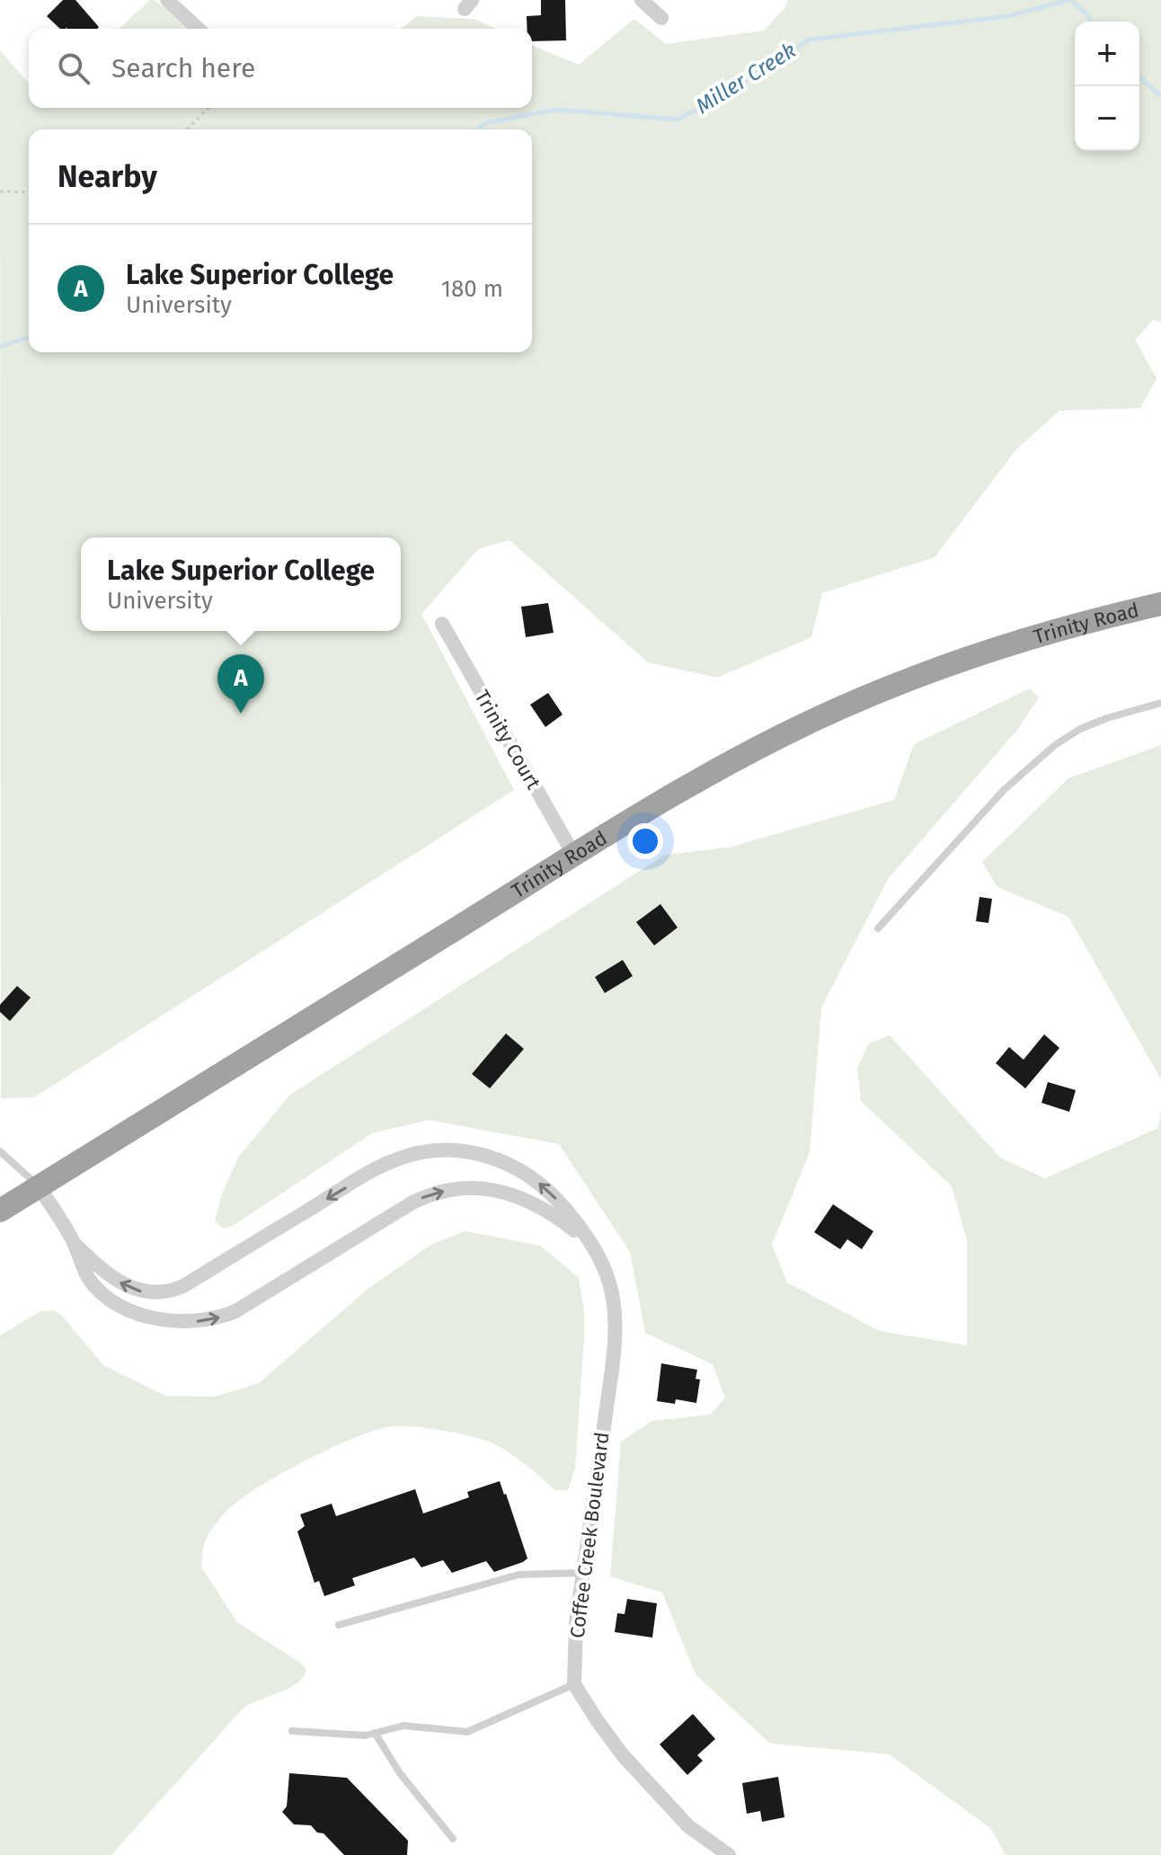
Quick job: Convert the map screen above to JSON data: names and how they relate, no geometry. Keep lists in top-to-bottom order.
{
  "streets": {
    "highway": ["Trinity Road"],
    "street": ["Trinity Court", "Coffee Creek Boulevard"]
  },
  "crossings": [
    ["Trinity Road", "Trinity Court"],
    ["Trinity Road", "Coffee Creek Boulevard"]
  ],
  "water": ["Miller Creek"],
  "page": {
    "map_buttons": ["+", "−"],
    "search": "Search here",
    "heading": "Nearby",
    "list": [
      {
        "mark": "A",
        "name": "Lake Superior College",
        "note": "University",
        "value": "180 m"
      }
    ],
    "popup": ["Lake Superior College", "University"],
    "pins": "A"
  }
}
